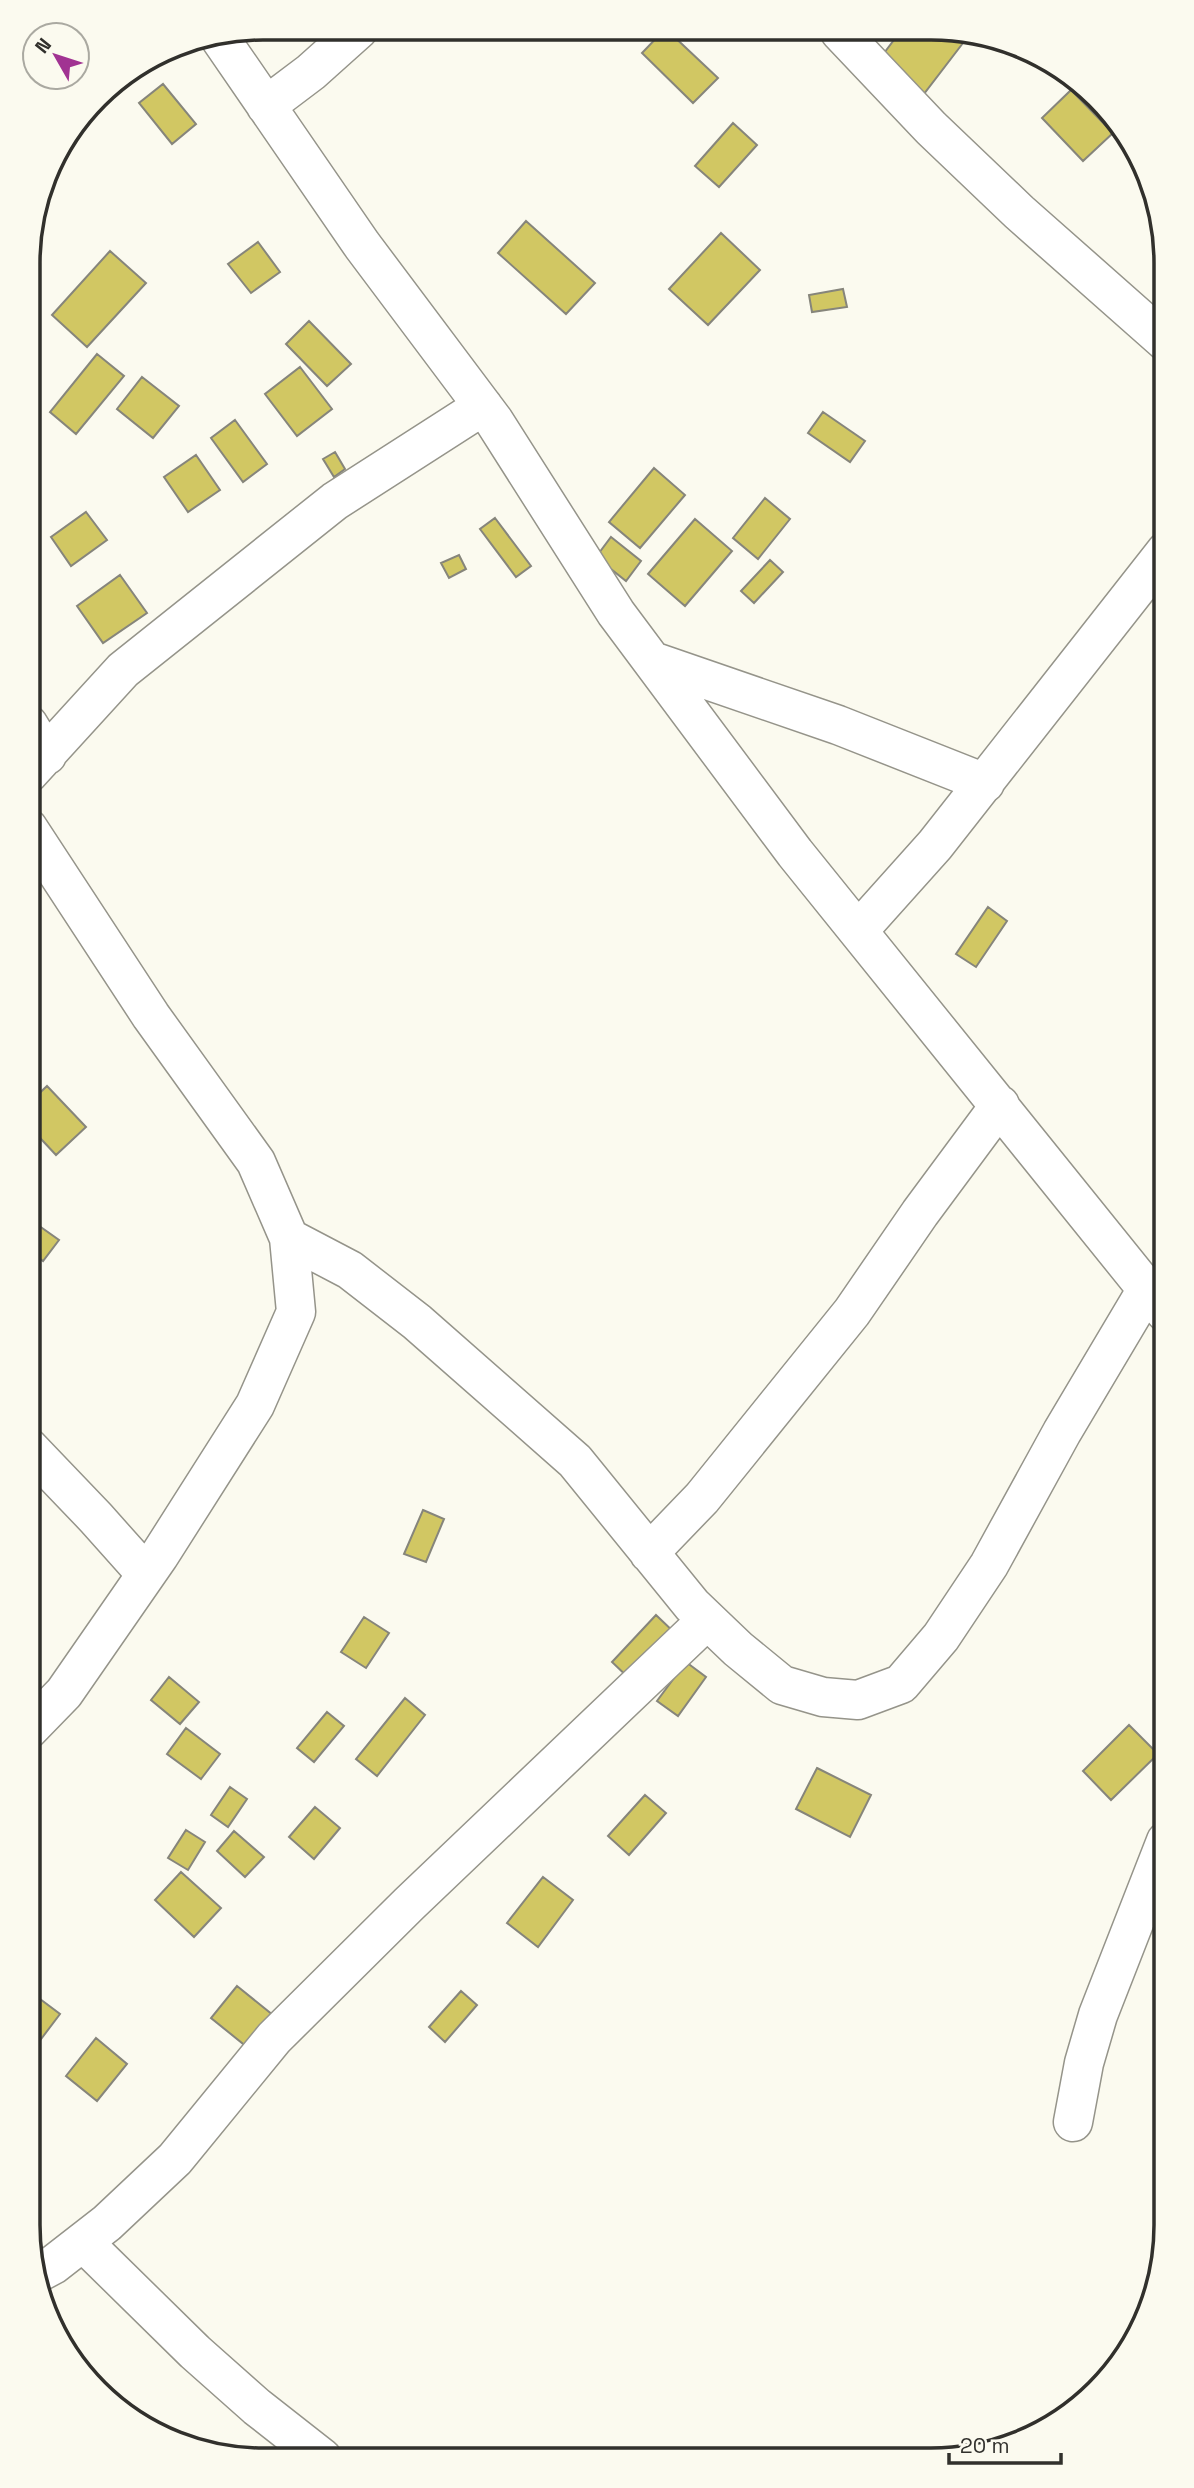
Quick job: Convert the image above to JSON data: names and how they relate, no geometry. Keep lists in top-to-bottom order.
{
  "scale_bar": "20 m",
  "north": "top left"
}
